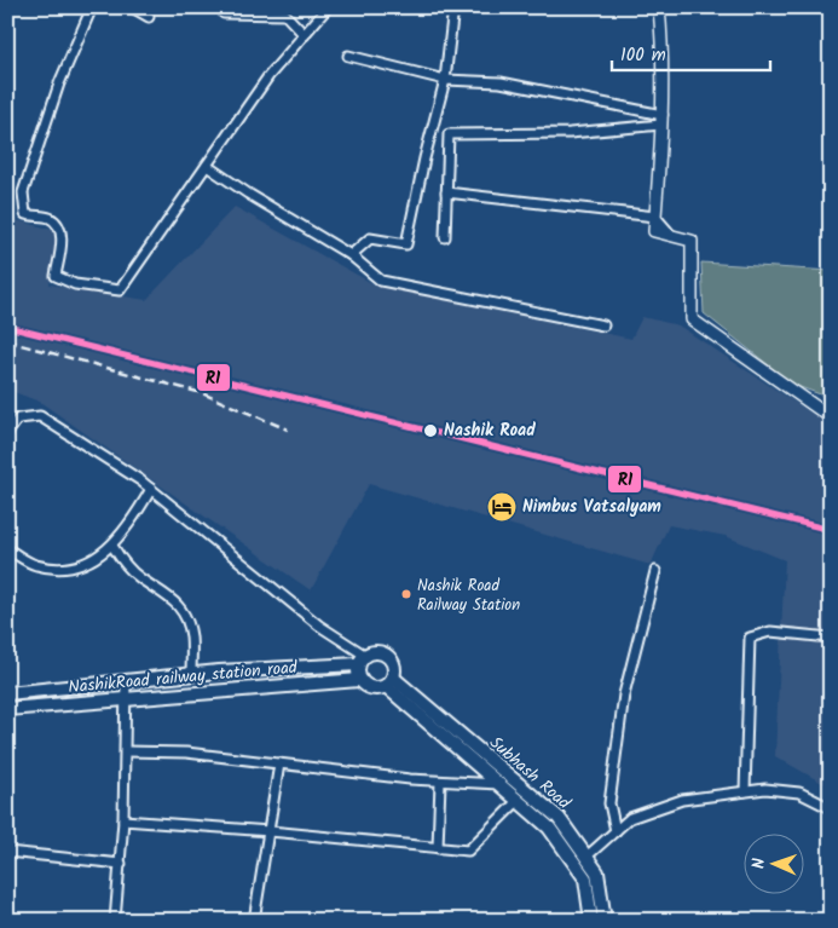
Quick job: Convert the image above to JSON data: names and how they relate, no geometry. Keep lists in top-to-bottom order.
{
  "streets": {
    "main road": ["NashikRoad railway station road", "Subhash Road"]
  },
  "crossings": [
    ["NashikRoad railway station road", "Subhash Road"]
  ],
  "places": {
    "other": ["Nashik Road", "Nashik Road Railway Station"],
    "hotel": ["Nimbus Vatsalyam"]
  },
  "lines": ["transit line R1"],
  "scale_bar": "100 m",
  "north": "left"
}
